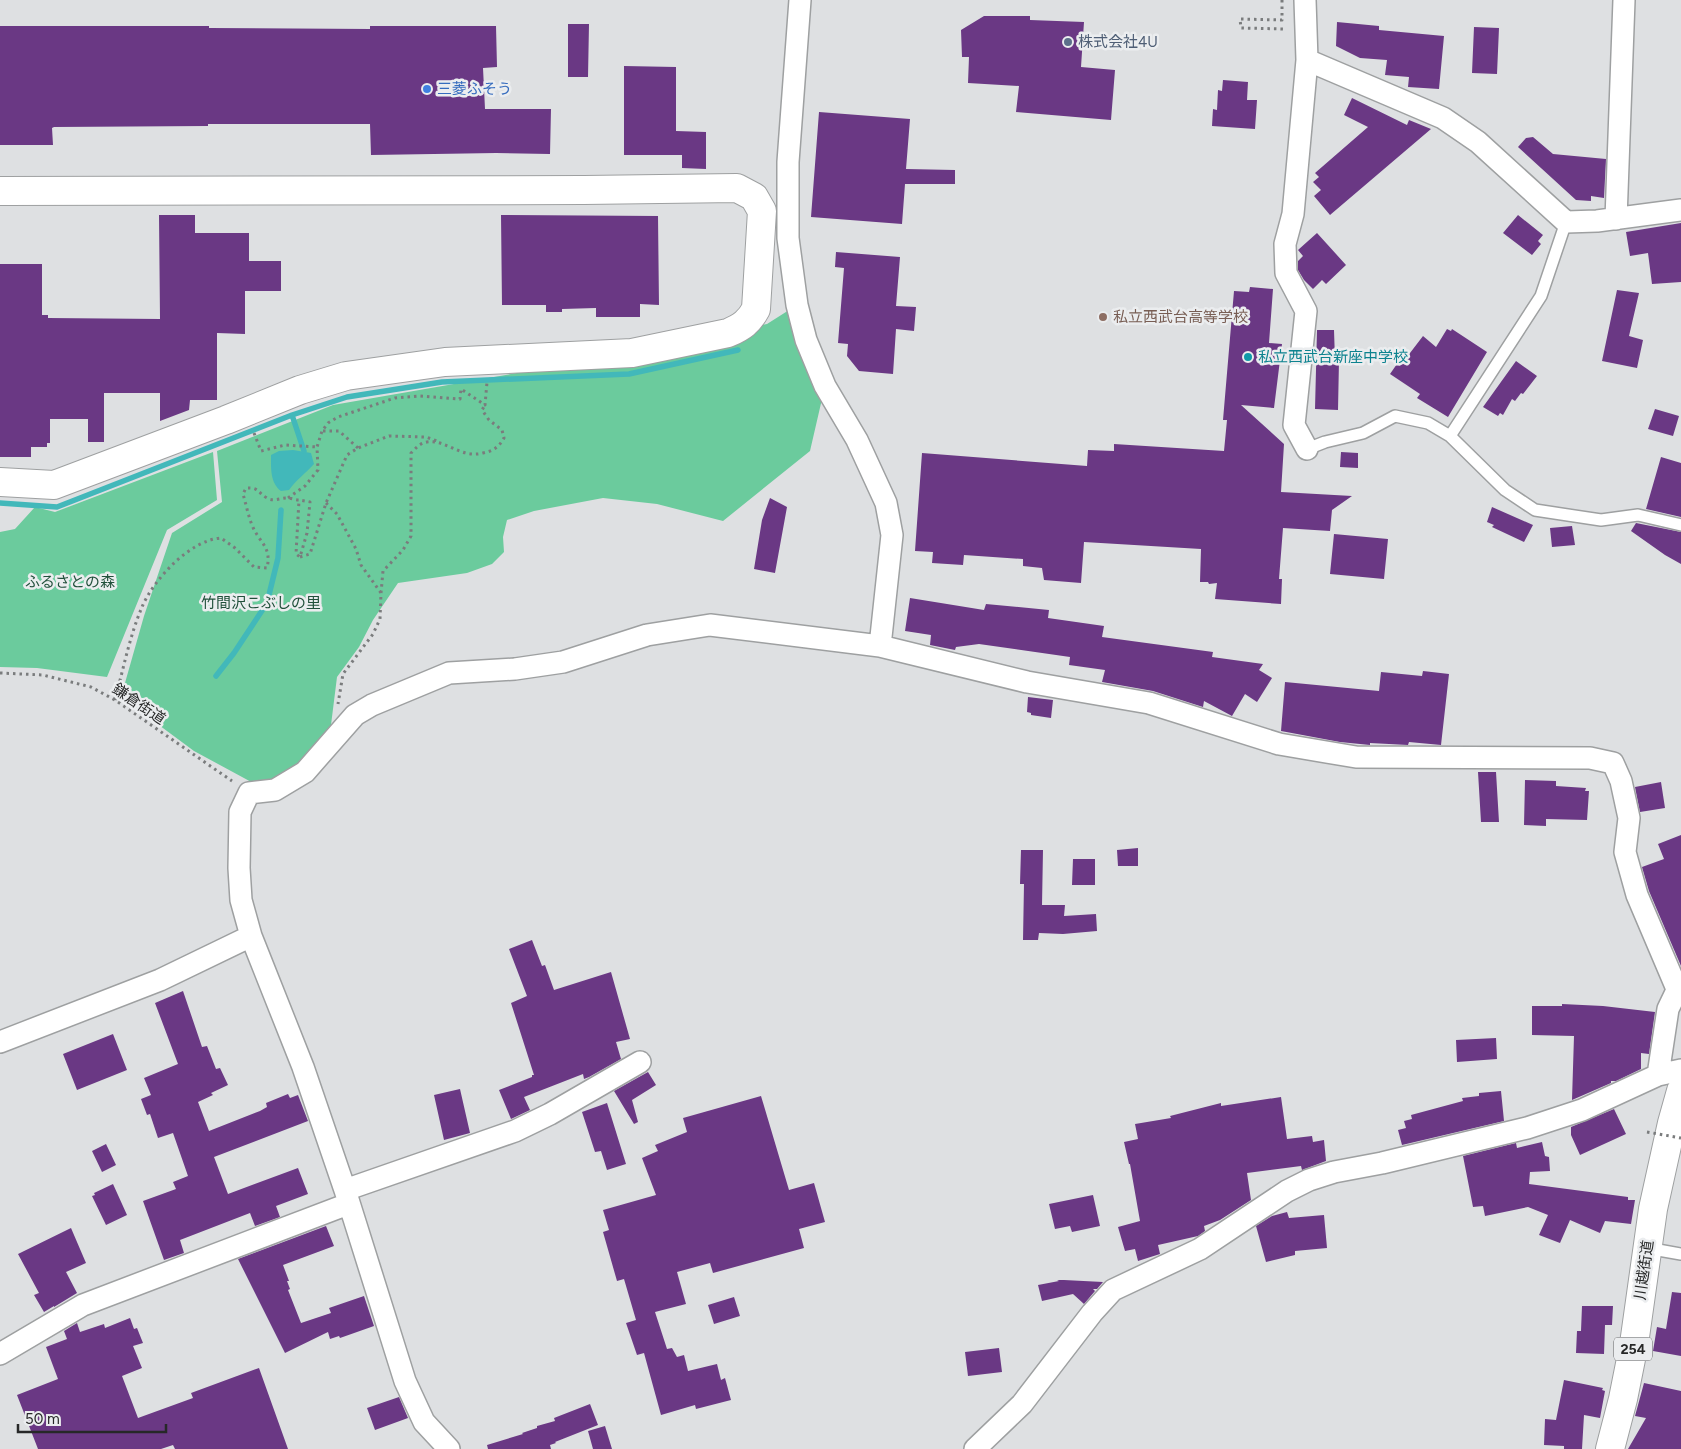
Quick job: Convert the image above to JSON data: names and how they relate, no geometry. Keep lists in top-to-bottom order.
{
  "streets": {
    "main road": ["川越街道", "254"],
    "path": ["鎌倉街道"]
  },
  "parks": ["ふるさとの森", "竹間沢こぶしの里"],
  "places": [
    "株式会社4U",
    "三菱ふそう",
    "私立西武台高等学校",
    "私立西武台新座中学校"
  ],
  "scale_bar": "50 m"
}
